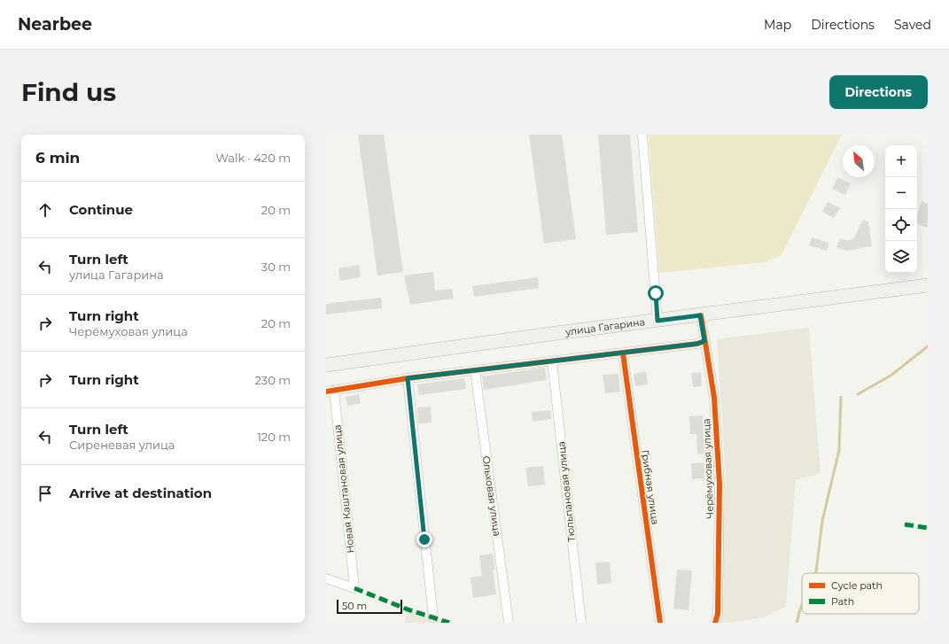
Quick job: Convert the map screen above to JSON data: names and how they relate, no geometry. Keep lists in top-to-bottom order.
{
  "streets": {
    "main road": ["улица Гагарина"],
    "street": [
      "Черёмуховая улица",
      "Грибная улица",
      "Новая Каштановая улица",
      "Тюльпановая улица",
      "Ольховая улица"
    ]
  },
  "crossings": [
    ["улица Гагарина", "Черёмуховая улица"]
  ],
  "legend": ["Cycle path", "Path"],
  "scale_bar": "50 m",
  "north": "top left",
  "page": {
    "header": "Nearbee",
    "nav": ["Map", "Directions", "Saved"],
    "buttons": "Directions",
    "title": "Find us",
    "heading": ["6 min", "Walk · 420 m"],
    "map_buttons": ["+", "−"],
    "list": [
      ["Continue", "20 m"],
      ["Turn left", "улица Гагарина", "30 m"],
      ["Turn right", "Черёмуховая улица", "20 m"],
      ["Turn right", "230 m"],
      ["Turn left", "Сиреневая улица", "120 m"],
      "Arrive at destination"
    ],
    "scale": "50 m"
  }
}
